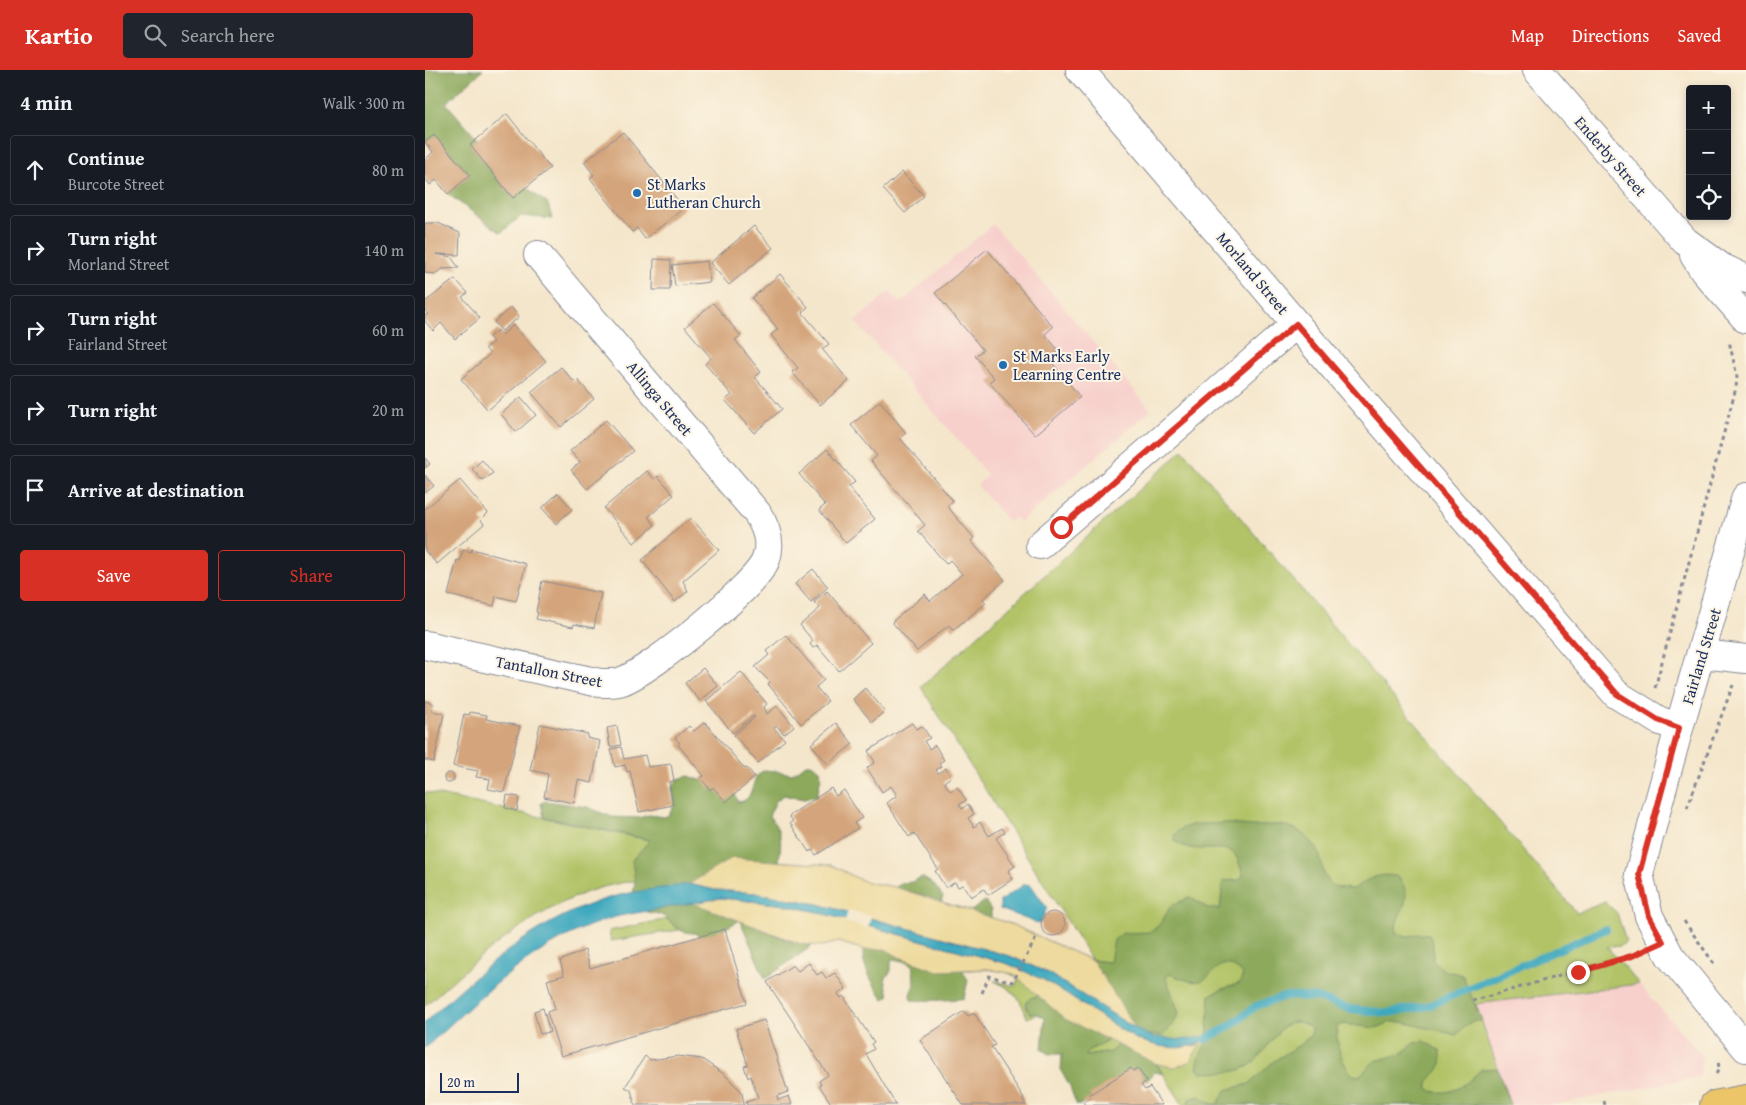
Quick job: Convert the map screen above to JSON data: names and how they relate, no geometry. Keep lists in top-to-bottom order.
{
  "streets": {
    "street": [
      "Enderby Street",
      "Morland Street",
      "Allinga Street",
      "Fairland Street",
      "Tantallon Street"
    ]
  },
  "crossings": [
    ["Morland Street", "Fairland Street"],
    ["Allinga Street", "Tantallon Street"]
  ],
  "places": ["St Marks Lutheran Church", "St Marks Early Learning Centre"],
  "scale_bar": "20 m",
  "page": {
    "header": "Kartio",
    "search": "Search here",
    "nav": ["Map", "Directions", "Saved"],
    "heading": ["4 min", "Walk · 300 m"],
    "map_buttons": ["+", "−"],
    "list": [
      ["Continue", "Burcote Street", "80 m"],
      ["Turn right", "Morland Street", "140 m"],
      ["Turn right", "Fairland Street", "60 m"],
      ["Turn right", "20 m"],
      "Arrive at destination"
    ],
    "buttons": ["Save", "Share"],
    "scale": "20 m"
  }
}
